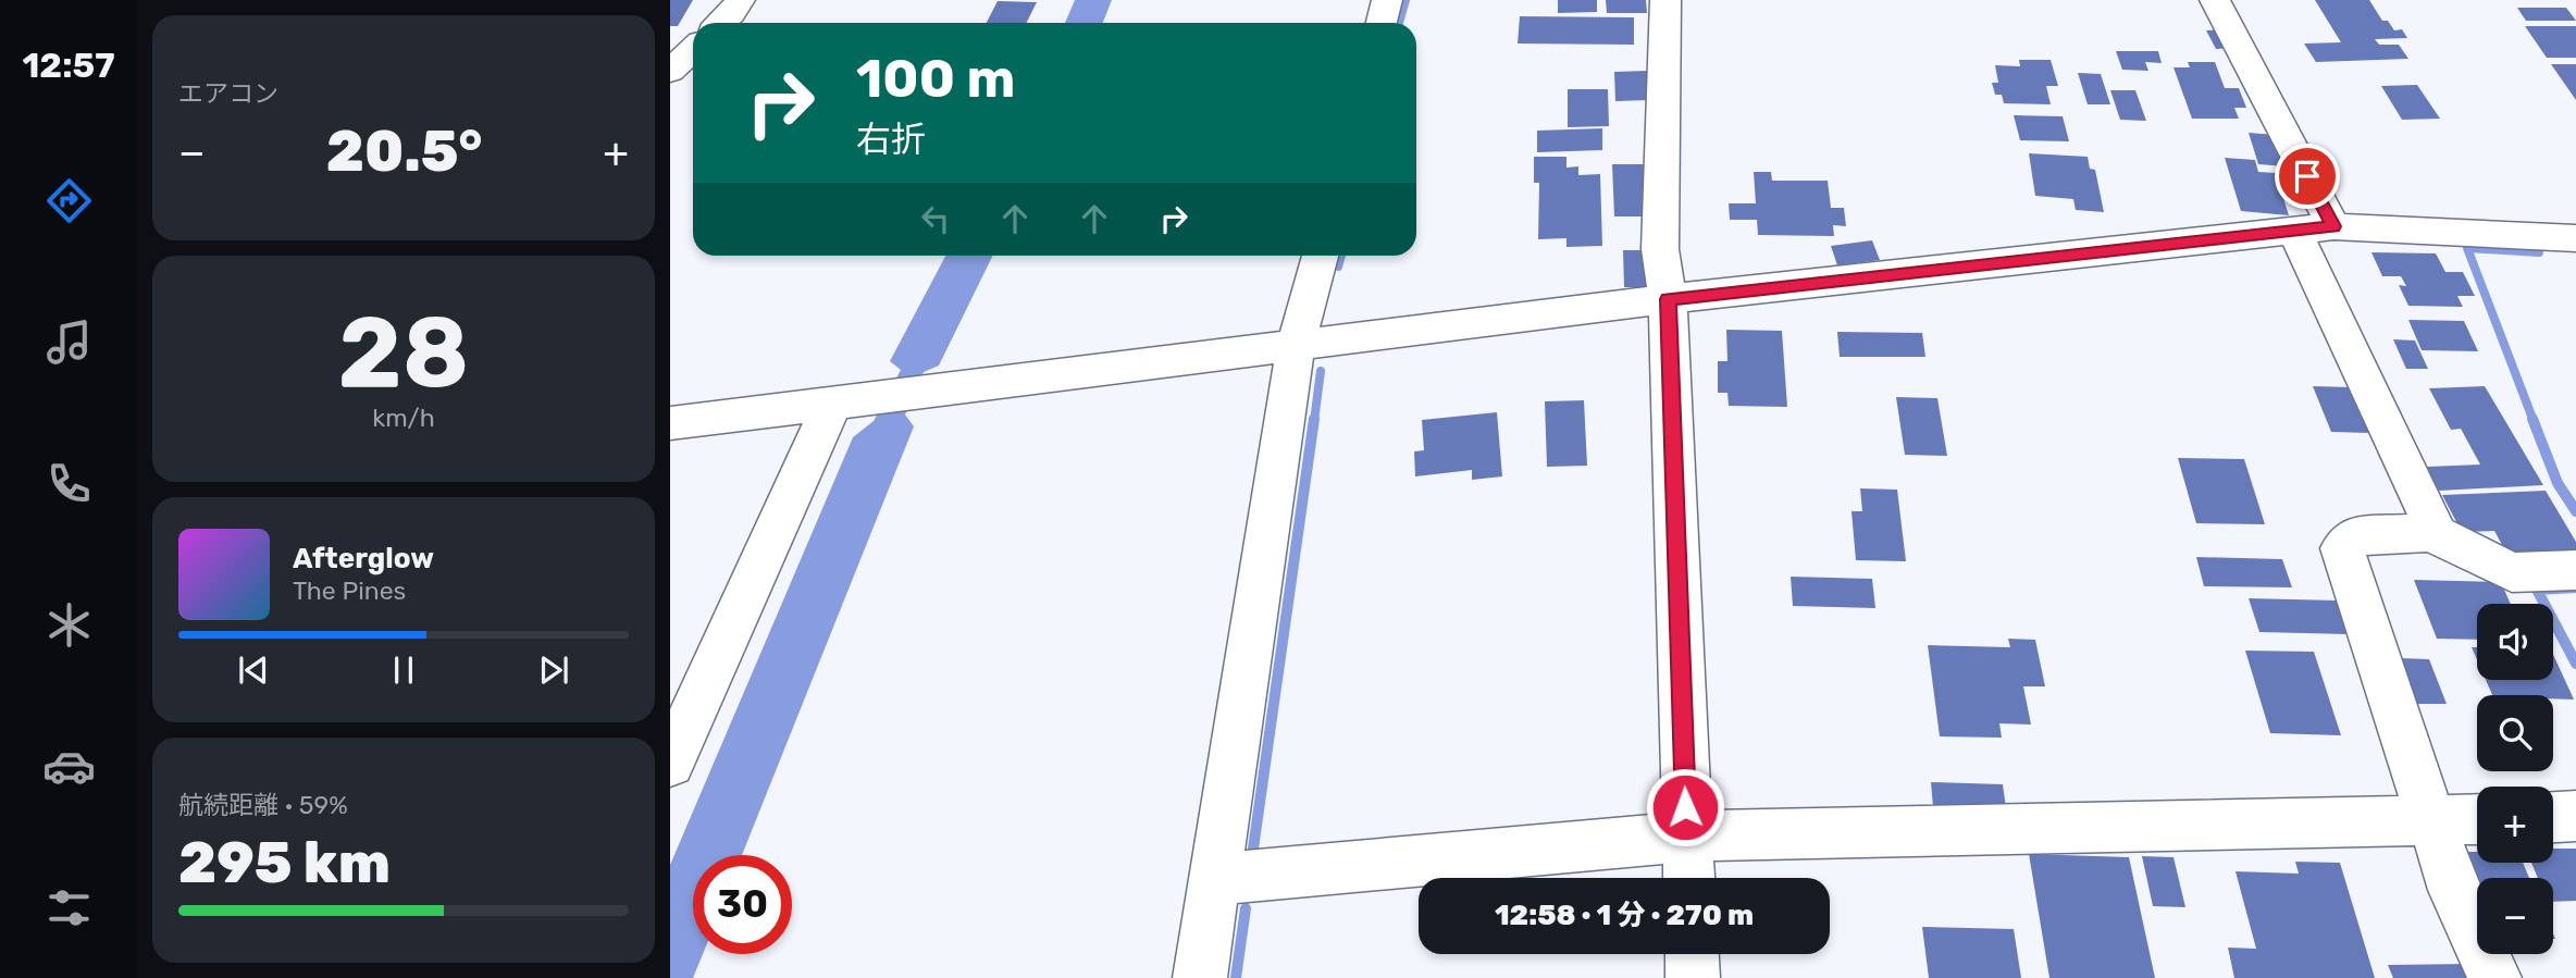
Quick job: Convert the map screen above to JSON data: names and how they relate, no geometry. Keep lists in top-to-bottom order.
{
  "page": {
    "tabs": "12:57",
    "tile": [
      "エアコン",
      ["28", "km/h"],
      ["航続距離 · 59%", "295 km"]
    ],
    "turn": ["100 m", "右折"],
    "heat": ["−", "20.5°", "+"],
    "song": ["Afterglow", "The Pines"],
    "map_buttons": ["+", "−"],
    "limit": "30",
    "trip": "12:58 · 1 分 · 270 m"
  }
}
